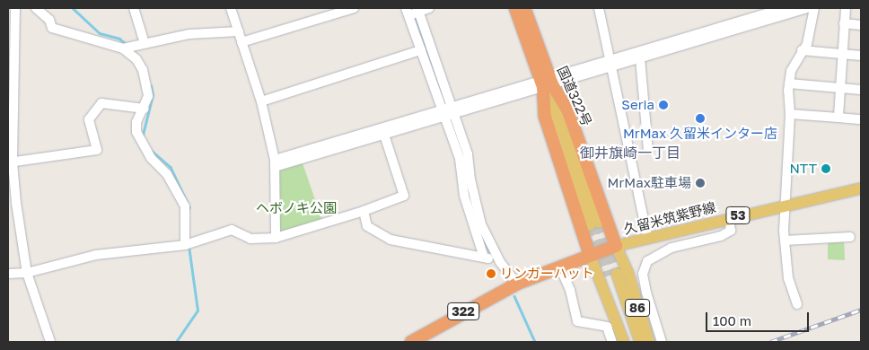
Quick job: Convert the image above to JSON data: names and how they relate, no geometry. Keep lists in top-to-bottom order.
{
  "streets": {
    "highway": ["国道322号", "322"],
    "main road": ["53", "久留米筑紫野線", "86"]
  },
  "crossings": [
    ["国道322号", "久留米筑紫野線"],
    ["国道322号", "86"],
    ["国道322号", "322"],
    ["久留米筑紫野線", "86"],
    ["久留米筑紫野線", "322"],
    ["86", "322"]
  ],
  "districts": ["御井旗崎一丁目"],
  "parks": ["ヘボノキ公園"],
  "places": [
    "Seria",
    "MrMax 久留米インター店",
    "NTT",
    "MrMax駐車場",
    "リンガーハット"
  ],
  "scale_bar": "100 m"
}
